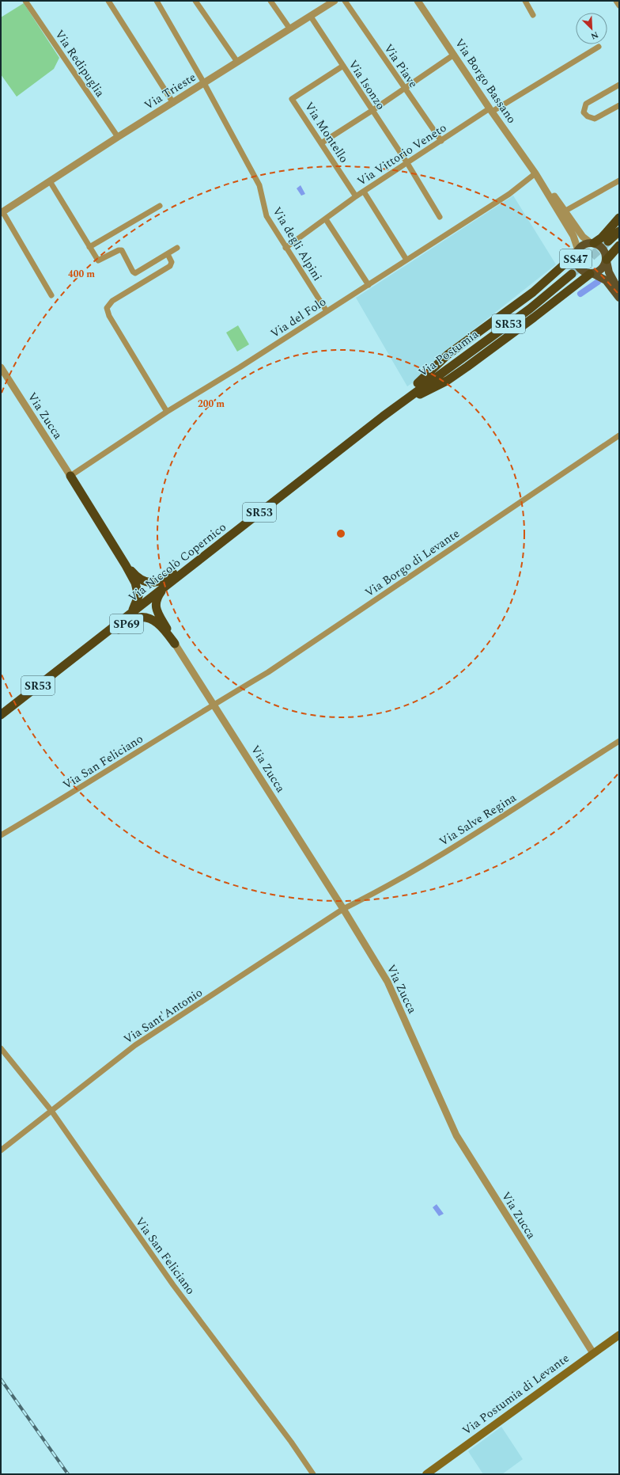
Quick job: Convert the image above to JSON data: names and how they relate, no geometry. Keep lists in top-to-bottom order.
{
  "streets": {
    "highway": [
      "SR53",
      "Via Postumia",
      "Via Niccolò Copernico",
      "SP69"
    ],
    "main road": ["Via Borgo Bassano", "SS47", "Via Postumia di Levante"],
    "street": [
      "Via Redipuglia",
      "Via Piave",
      "Via Isonzo",
      "Via Trieste",
      "Via Montello",
      "Via Vittorio Veneto",
      "Via degli Alpini",
      "Via del Folo",
      "Via Zucca",
      "Via Borgo di Levante",
      "Via San Feliciano",
      "Via Salve Regina",
      "Via Sant'Antonio"
    ]
  },
  "crossings": [
    ["Via Redipuglia", "Via Trieste"],
    ["Via Piave", "Via Vittorio Veneto"],
    ["Via Borgo Bassano", "Via Vittorio Veneto"],
    ["Via Borgo Bassano", "SS47"],
    ["Via Borgo Bassano", "Via del Folo"],
    ["Via Isonzo", "Via Trieste"],
    ["Via Isonzo", "Via Montello"],
    ["Via Isonzo", "Via Vittorio Veneto"],
    ["Via Trieste", "Via degli Alpini"],
    ["Via Montello", "Via Vittorio Veneto"],
    ["Via Vittorio Veneto", "Via degli Alpini"],
    ["Via degli Alpini", "Via del Folo"],
    ["Via del Folo", "Via Zucca"],
    ["Via del Folo", "SP69"],
    ["Via Postumia", "Via Niccolò Copernico"],
    ["Via Zucca", "Via Borgo di Levante"],
    ["Via Zucca", "SP69"],
    ["Via Zucca", "Via San Feliciano"],
    ["Via Zucca", "Via Salve Regina"],
    ["Via Zucca", "Via Sant'Antonio"],
    ["Via Zucca", "Via Postumia di Levante"],
    ["Via Niccolò Copernico", "SP69"],
    ["Via Borgo di Levante", "Via San Feliciano"],
    ["Via San Feliciano", "Via Sant'Antonio"],
    ["Via Salve Regina", "Via Sant'Antonio"]
  ],
  "north": "bottom right",
  "rings": ["400 m", "200 m"]
}
